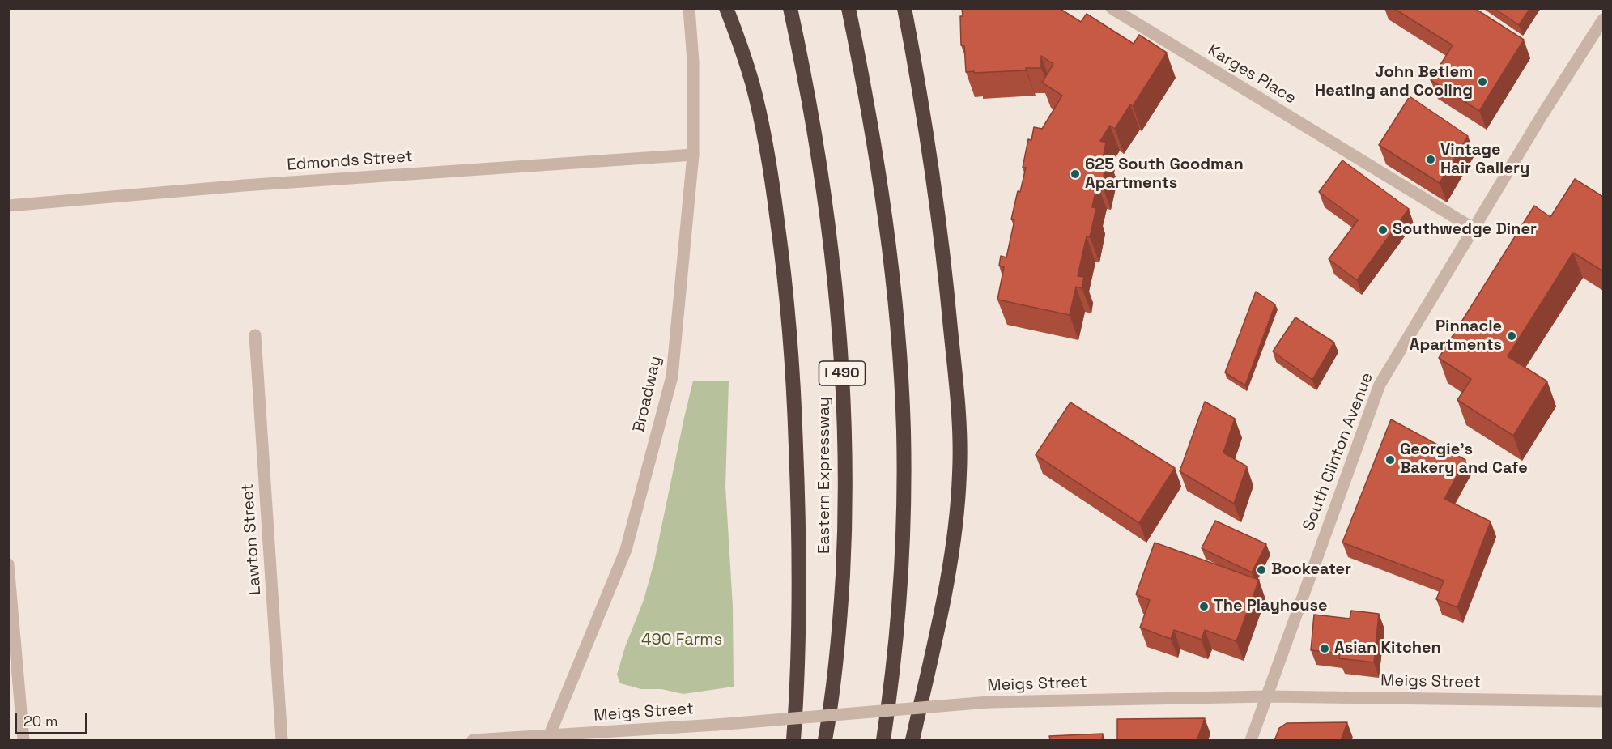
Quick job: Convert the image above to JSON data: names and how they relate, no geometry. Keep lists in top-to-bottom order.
{
  "streets": {
    "highway": ["I 490", "Eastern Expressway"],
    "street": [
      "Karges Place",
      "Edmonds Street",
      "Broadway",
      "South Clinton Avenue",
      "Lawton Street",
      "Meigs Street"
    ]
  },
  "crossings": [
    ["Karges Place", "South Clinton Avenue"],
    ["Edmonds Street", "Broadway"],
    ["Broadway", "Meigs Street"],
    ["South Clinton Avenue", "Meigs Street"]
  ],
  "parks": ["490 Farms"],
  "places": [
    "John Betlem Heating and Cooling",
    "Vintage Hair Gallery",
    "625 South Goodman Apartments",
    "Southwedge Diner",
    "Pinnacle Apartments",
    "Georgie's Bakery and Cafe",
    "Bookeater",
    "The Playhouse",
    "Asian Kitchen"
  ],
  "scale_bar": "20 m"
}
